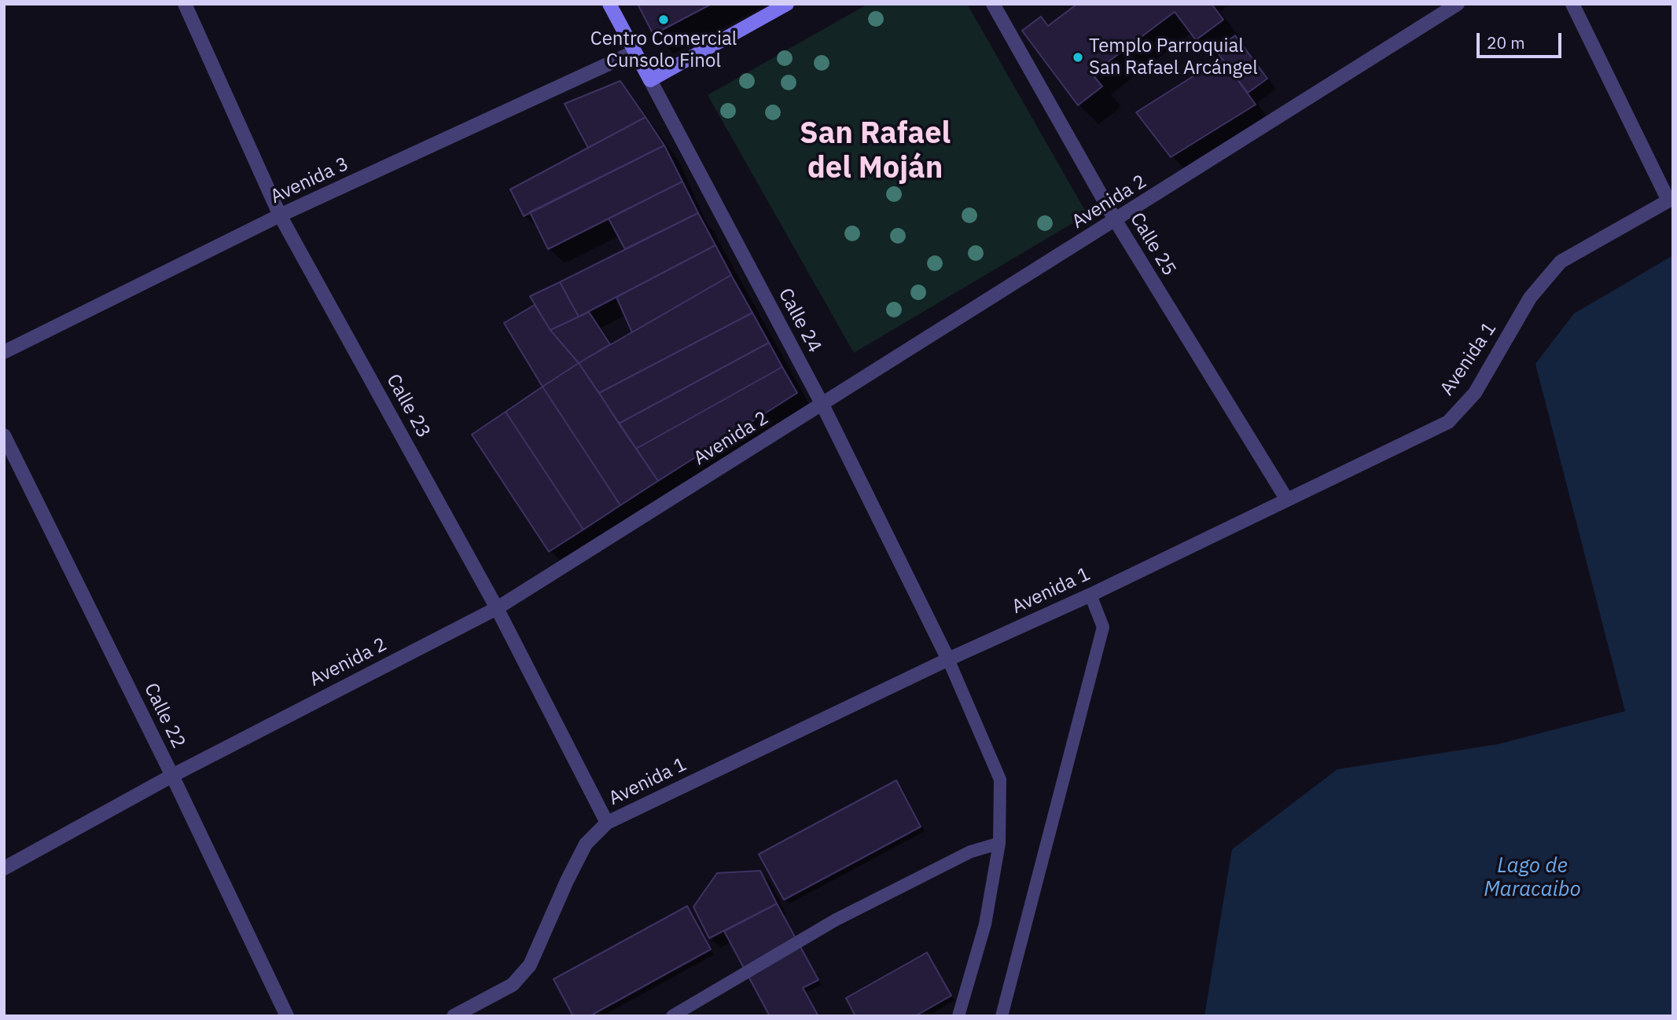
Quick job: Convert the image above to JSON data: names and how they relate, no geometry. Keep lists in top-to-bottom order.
{
  "streets": {
    "street": [
      "Avenida 3",
      "Avenida 2",
      "Calle 25",
      "Calle 24",
      "Avenida 1",
      "Calle 23",
      "Calle 22"
    ]
  },
  "crossings": [
    ["Avenida 3", "Calle 24"],
    ["Avenida 3", "Calle 23"],
    ["Avenida 2", "Calle 25"],
    ["Avenida 2", "Calle 24"],
    ["Avenida 2", "Calle 23"],
    ["Avenida 2", "Calle 22"],
    ["Calle 25", "Avenida 1"],
    ["Calle 24", "Avenida 1"],
    ["Avenida 1", "Calle 23"]
  ],
  "districts": ["San Rafael del Moján"],
  "water": ["Lago de Maracaibo"],
  "places": ["Centro Comercial Cunsolo Finol", "Templo Parroquial San Rafael Arcángel"],
  "scale_bar": "20 m"
}
